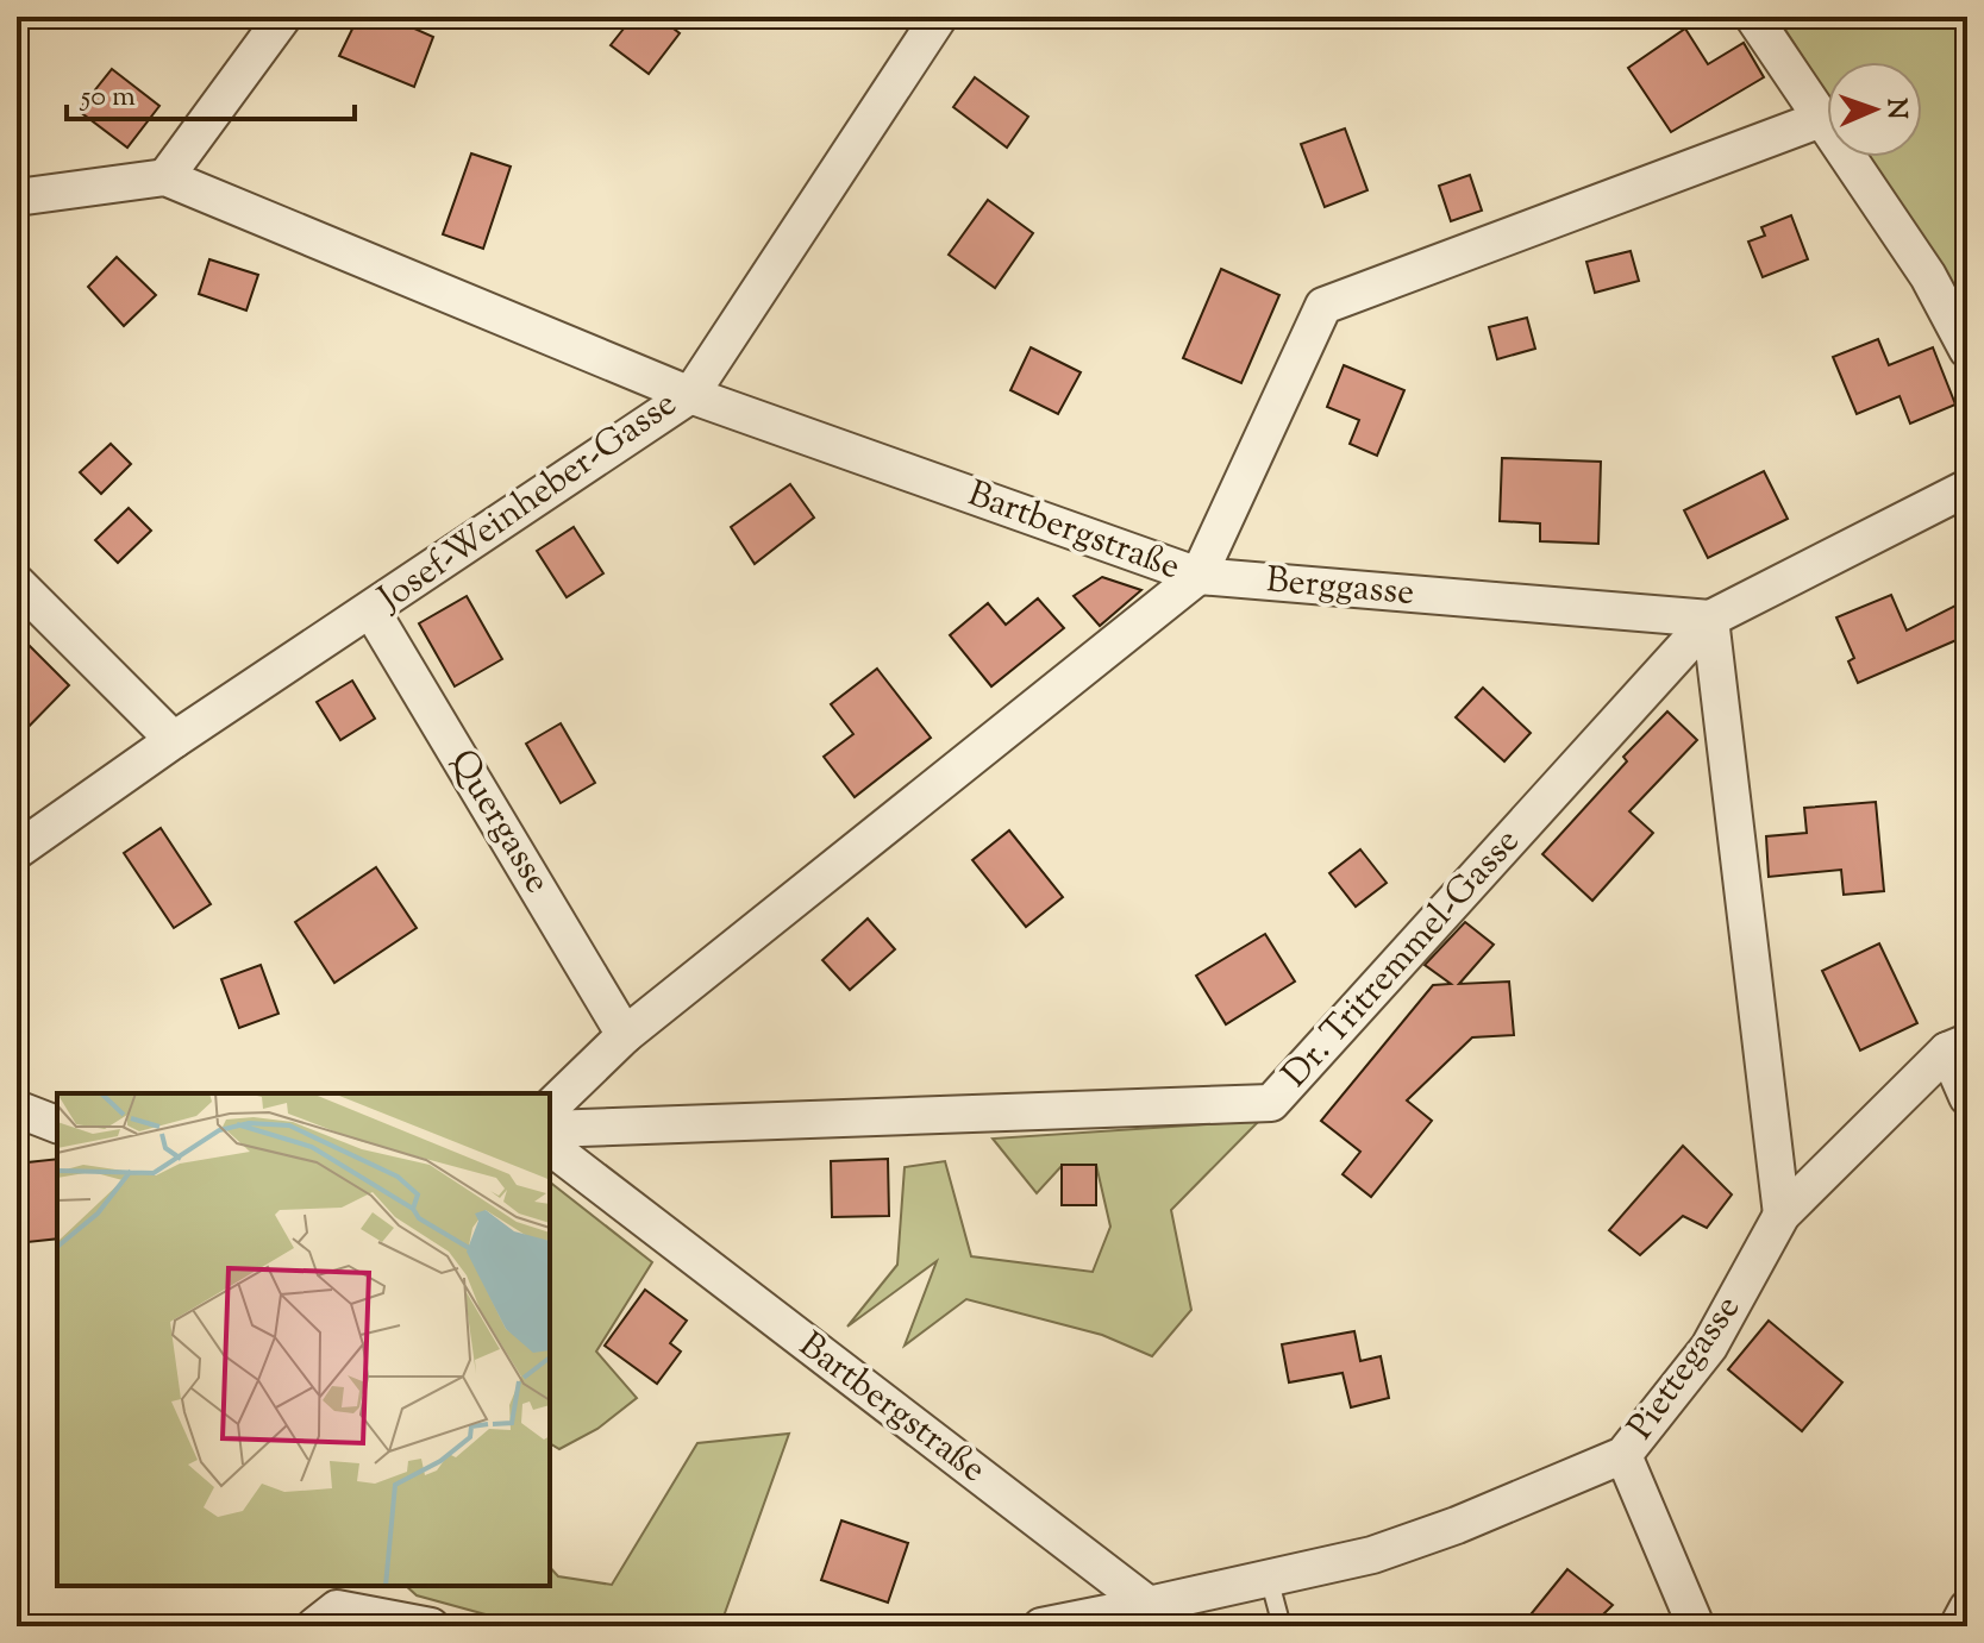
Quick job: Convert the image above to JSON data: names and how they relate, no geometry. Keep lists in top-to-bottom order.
{
  "streets": {
    "street": [
      "Josef-Weinheber-Gasse",
      "Bartbergstraße",
      "Berggasse",
      "Quergasse",
      "Dr. Tritremmel-Gasse",
      "Piettegasse"
    ]
  },
  "crossings": [
    ["Josef-Weinheber-Gasse", "Bartbergstraße"],
    ["Josef-Weinheber-Gasse", "Quergasse"],
    ["Bartbergstraße", "Berggasse"],
    ["Bartbergstraße", "Quergasse"],
    ["Bartbergstraße", "Piettegasse"],
    ["Berggasse", "Dr. Tritremmel-Gasse"]
  ],
  "scale_bar": "50 m",
  "north": "right"
}
